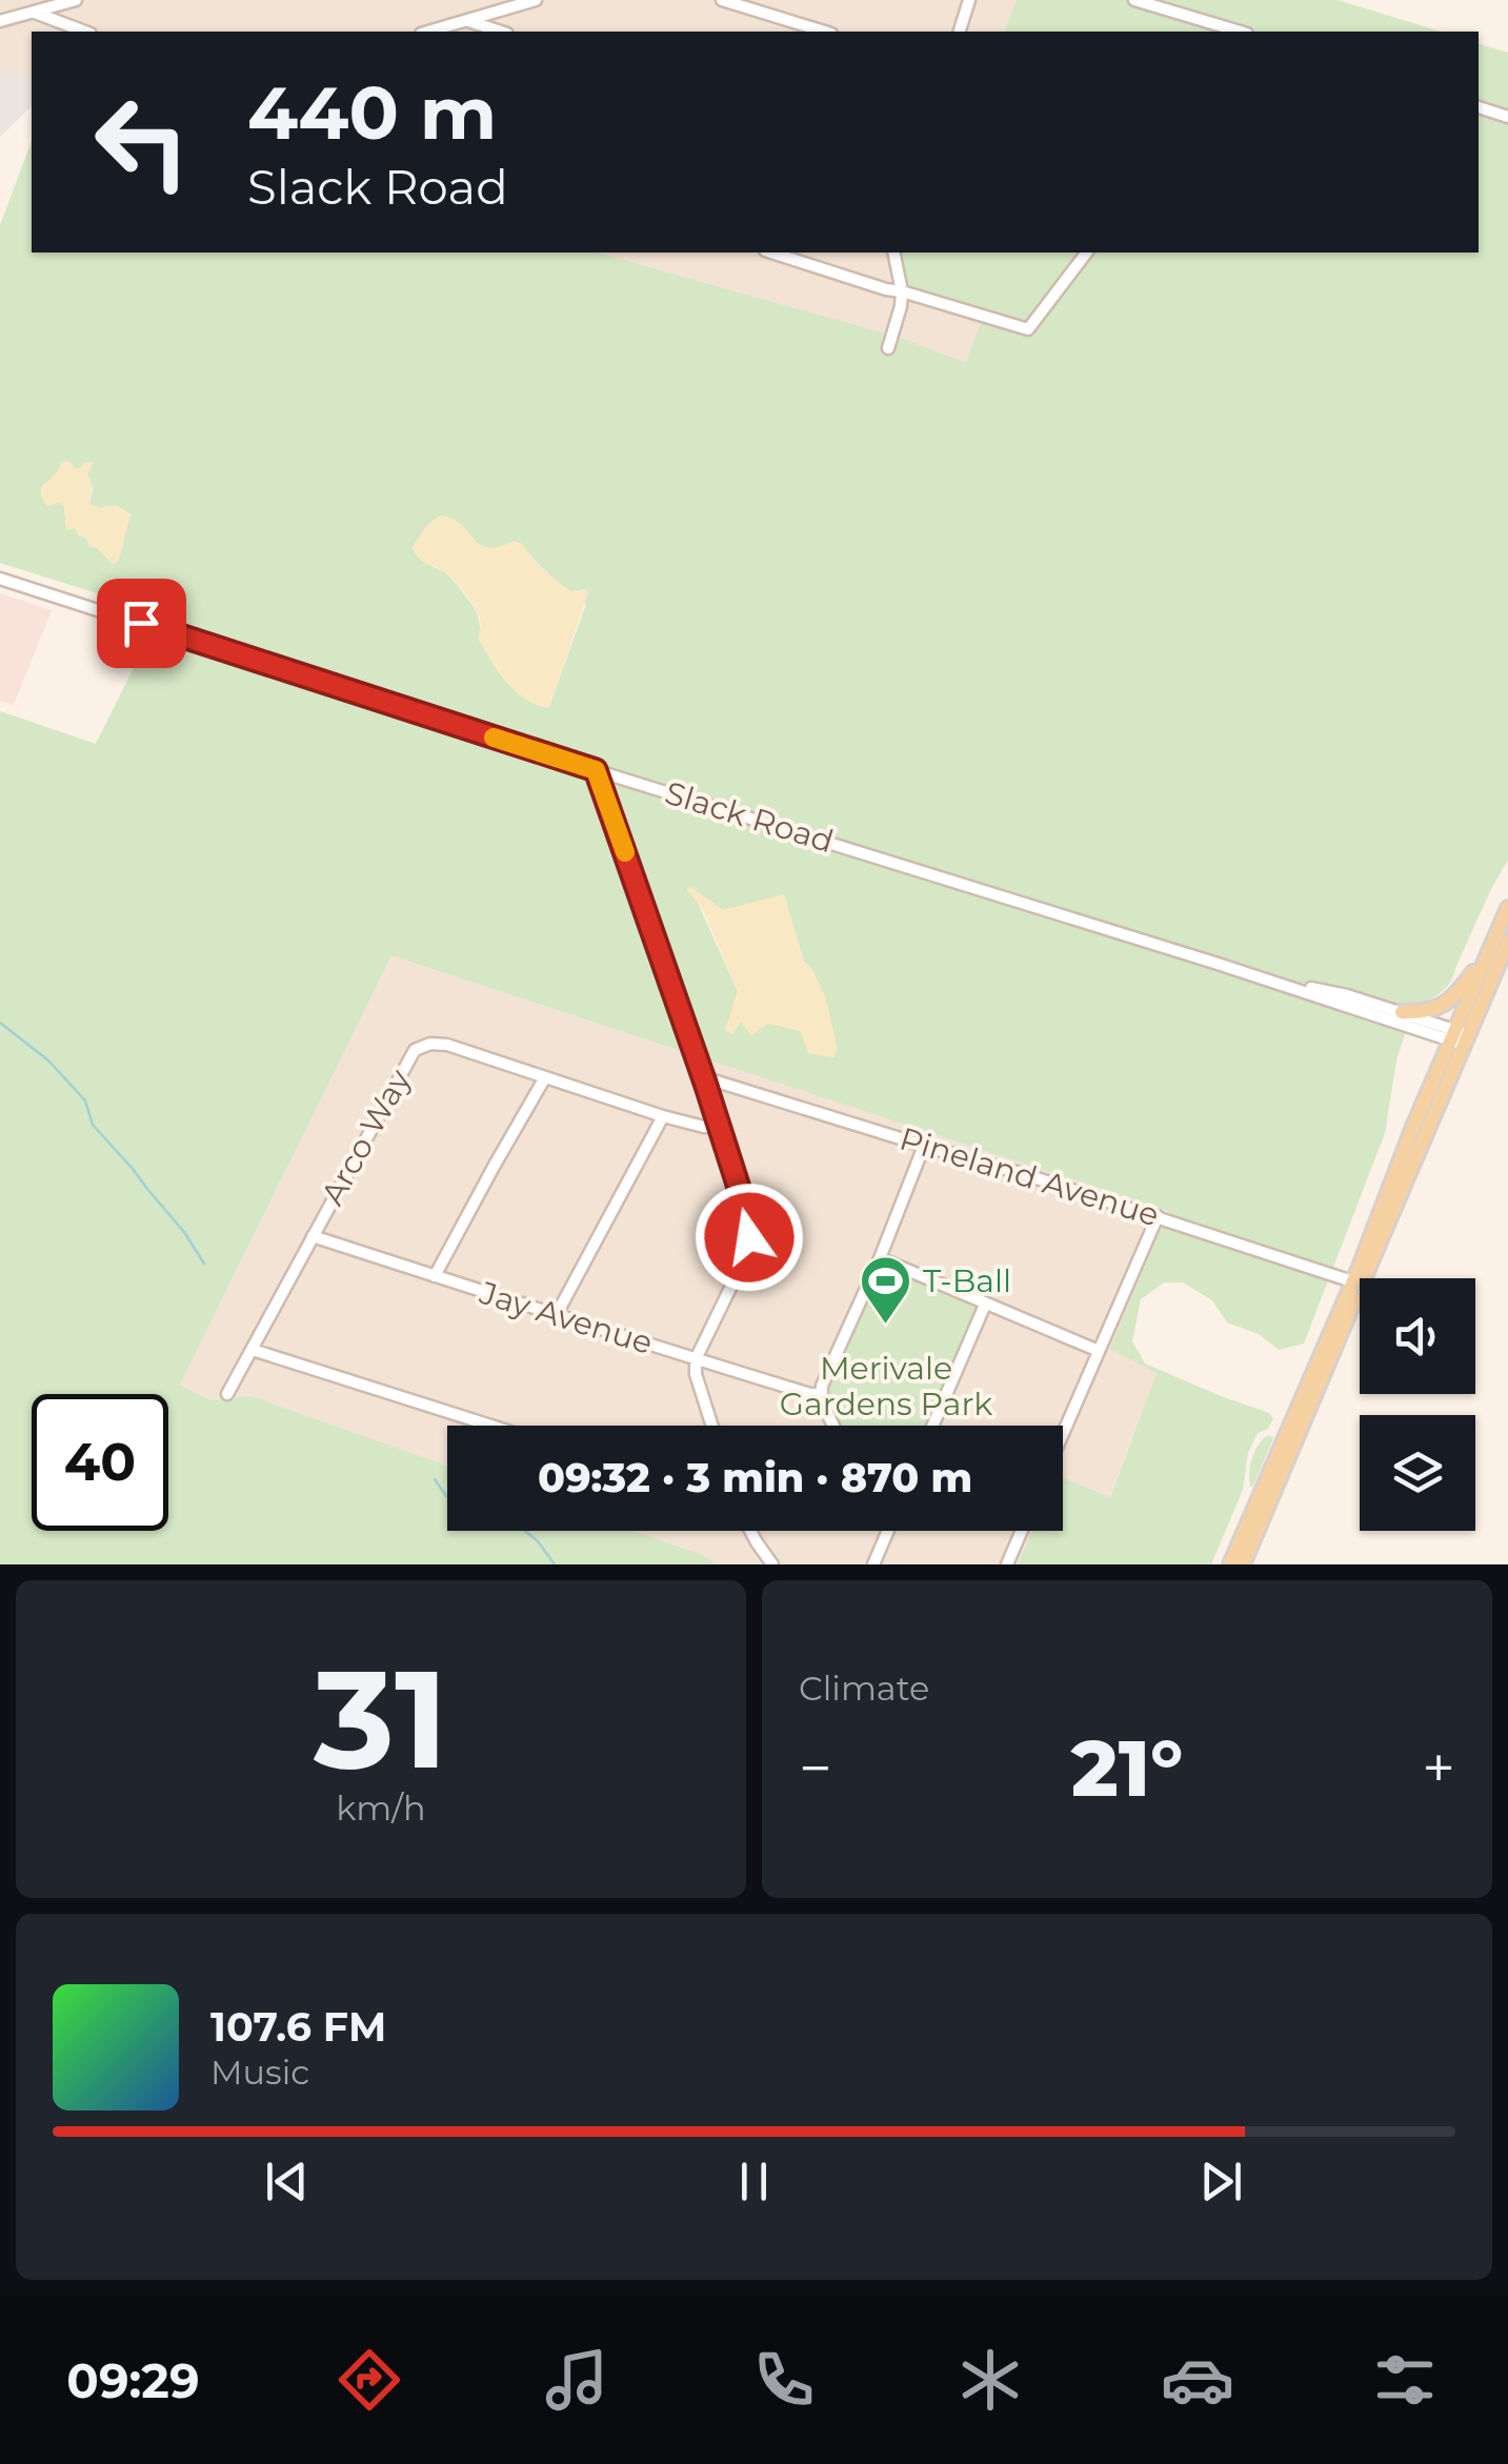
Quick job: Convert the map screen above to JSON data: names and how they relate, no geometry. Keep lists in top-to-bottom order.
{
  "streets": {
    "street": [
      "Slack Road",
      "Arco Way",
      "Pineland Avenue",
      "Jay Avenue"
    ]
  },
  "crossings": [
    ["Arco Way", "Jay Avenue"]
  ],
  "parks": ["Merivale Gardens Park"],
  "places": {
    "sports": ["T-Ball"]
  },
  "page": {
    "turn": ["440 m", "Slack Road"],
    "limit": "40",
    "trip": "09:32 · 3 min · 870 m",
    "tile": [
      ["31", "km/h"],
      "Climate"
    ],
    "heat": ["−", "21°", "+"],
    "song": ["107.6 FM", "Music"],
    "tabs": "09:29"
  }
}
